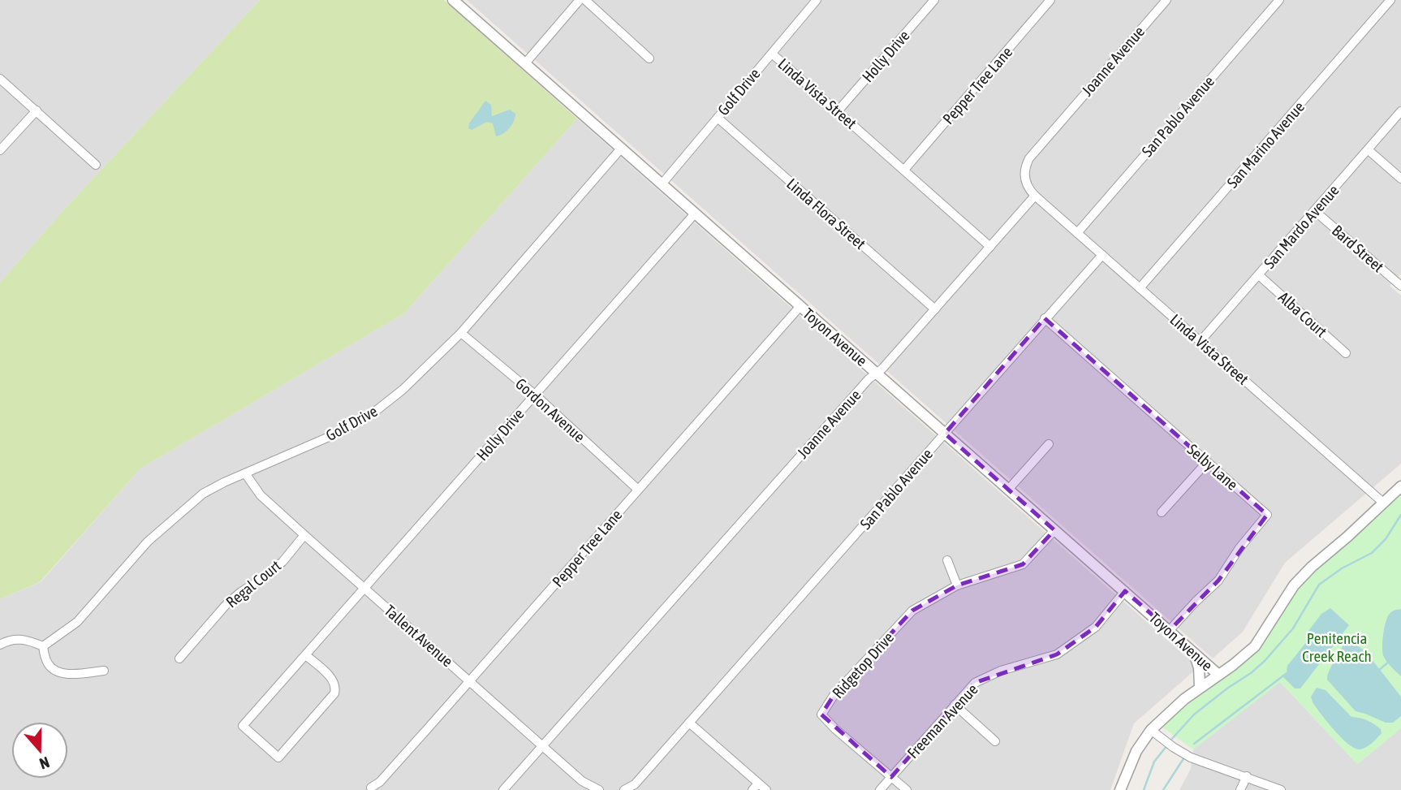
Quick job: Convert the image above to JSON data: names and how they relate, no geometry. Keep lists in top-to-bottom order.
{
  "streets": {
    "street": [
      "Holly Drive",
      "Joanne Avenue",
      "Pepper Tree Lane",
      "Golf Drive",
      "Linda Vista Street",
      "San Pablo Avenue",
      "San Marino Avenue",
      "Linda Flora Street",
      "San Mardo Avenue",
      "Bard Street",
      "Alba Court",
      "Toyon Avenue",
      "Gordon Avenue",
      "Selby Lane",
      "Regal Court",
      "Tallent Avenue",
      "Ridgetop Drive",
      "Freeman Avenue"
    ]
  },
  "crossings": [
    ["Holly Drive", "Linda Vista Street"],
    ["Holly Drive", "Toyon Avenue"],
    ["Holly Drive", "Gordon Avenue"],
    ["Holly Drive", "Tallent Avenue"],
    ["Joanne Avenue", "Linda Vista Street"],
    ["Joanne Avenue", "Linda Flora Street"],
    ["Joanne Avenue", "Toyon Avenue"],
    ["Joanne Avenue", "Tallent Avenue"],
    ["Pepper Tree Lane", "Linda Vista Street"],
    ["Pepper Tree Lane", "Toyon Avenue"],
    ["Pepper Tree Lane", "Gordon Avenue"],
    ["Pepper Tree Lane", "Tallent Avenue"],
    ["Golf Drive", "Linda Vista Street"],
    ["Golf Drive", "Linda Flora Street"],
    ["Golf Drive", "Toyon Avenue"],
    ["Golf Drive", "Gordon Avenue"],
    ["Golf Drive", "Tallent Avenue"],
    ["Linda Vista Street", "San Pablo Avenue"],
    ["Linda Vista Street", "San Marino Avenue"],
    ["Linda Vista Street", "San Mardo Avenue"],
    ["San Pablo Avenue", "Toyon Avenue"],
    ["San Pablo Avenue", "Selby Lane"],
    ["San Mardo Avenue", "Bard Street"],
    ["San Mardo Avenue", "Alba Court"],
    ["Toyon Avenue", "Selby Lane"],
    ["Toyon Avenue", "Ridgetop Drive"],
    ["Toyon Avenue", "Freeman Avenue"],
    ["Regal Court", "Tallent Avenue"],
    ["Ridgetop Drive", "Freeman Avenue"]
  ],
  "parks": ["Penitencia Creek Reach"],
  "north": "bottom"
}
